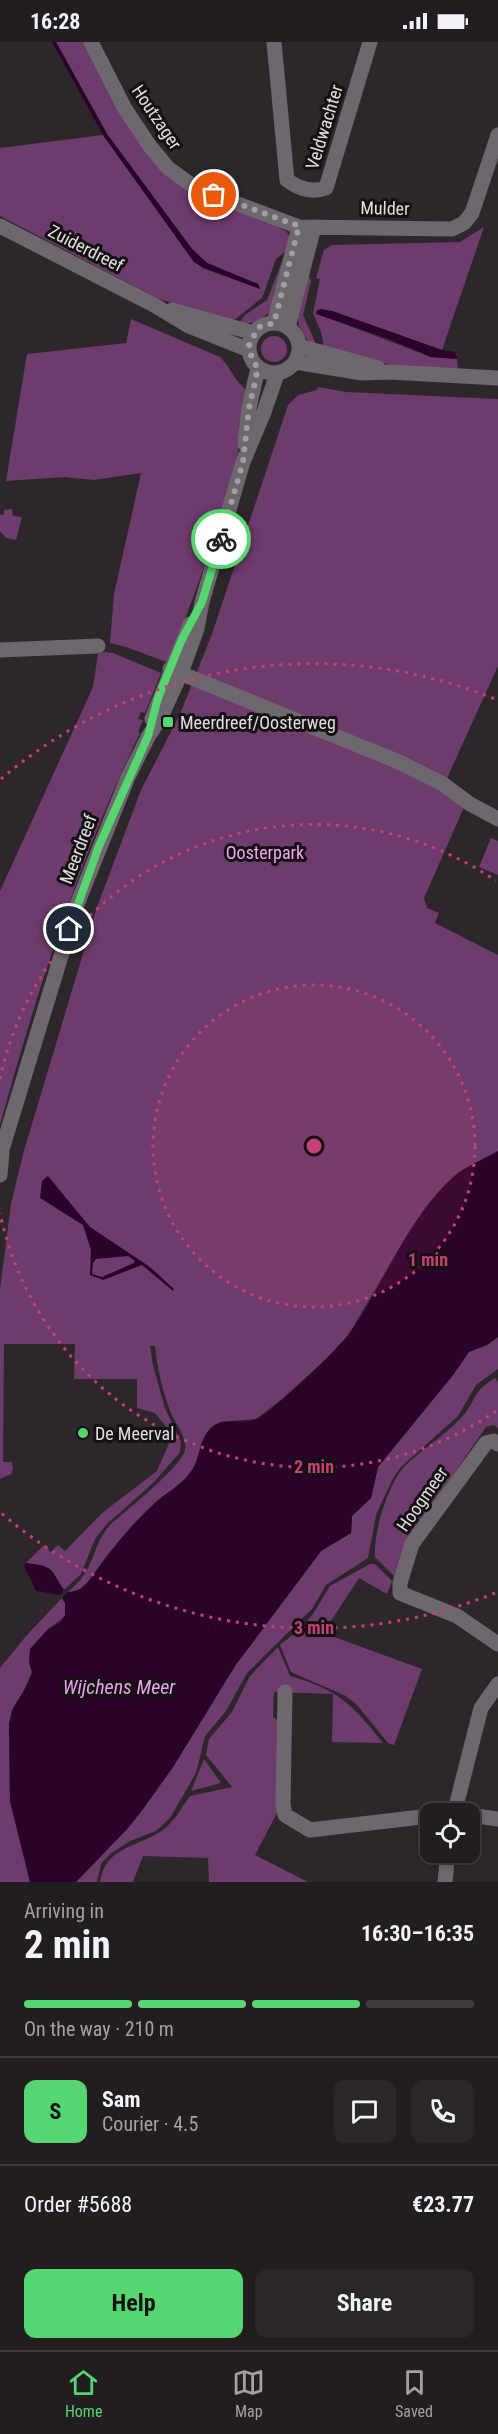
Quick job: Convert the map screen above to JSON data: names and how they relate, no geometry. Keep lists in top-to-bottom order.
{
  "streets": {
    "street": [
      "Houtzager",
      "Veldwachter",
      "Mulder",
      "Zuiderdreef",
      "Meerdreef",
      "Hoogmeer"
    ]
  },
  "crossings": [
    ["Houtzager", "Mulder"],
    ["Zuiderdreef", "Meerdreef"]
  ],
  "water": ["Wijchens Meer"],
  "parks": ["Oosterpark"],
  "places": {
    "transit": ["Meerdreef/Oosterweg"],
    "other": ["De Meerval"]
  },
  "page": {
    "status": "16:28",
    "heading": ["2 min", "Arriving in", "16:30–16:35"],
    "panel": [
      "Sam",
      "Courier · 4.5",
      "Order #5688",
      "€23.77"
    ],
    "bar": "On the way · 210 m",
    "round": "S",
    "buttons": ["Help", "Share"],
    "tabs": ["Home", "Map", "Saved"]
  },
  "rings": ["1 min", "2 min", "3 min"]
}
